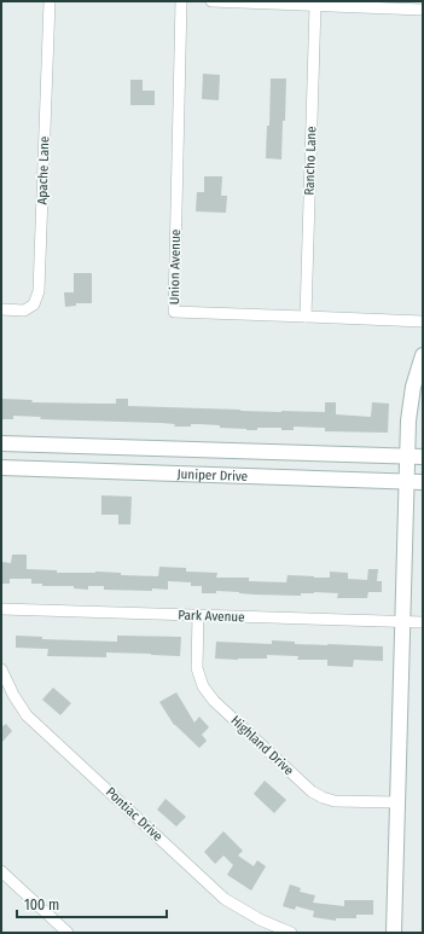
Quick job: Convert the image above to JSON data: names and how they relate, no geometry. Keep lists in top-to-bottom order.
{
  "streets": {
    "street": [
      "Rancho Lane",
      "Apache Lane",
      "Union Avenue",
      "Juniper Drive",
      "Park Avenue",
      "Highland Drive",
      "Pontiac Drive"
    ]
  },
  "crossings": [
    ["Rancho Lane", "Union Avenue"],
    ["Park Avenue", "Highland Drive"]
  ],
  "scale_bar": "100 m"
}
